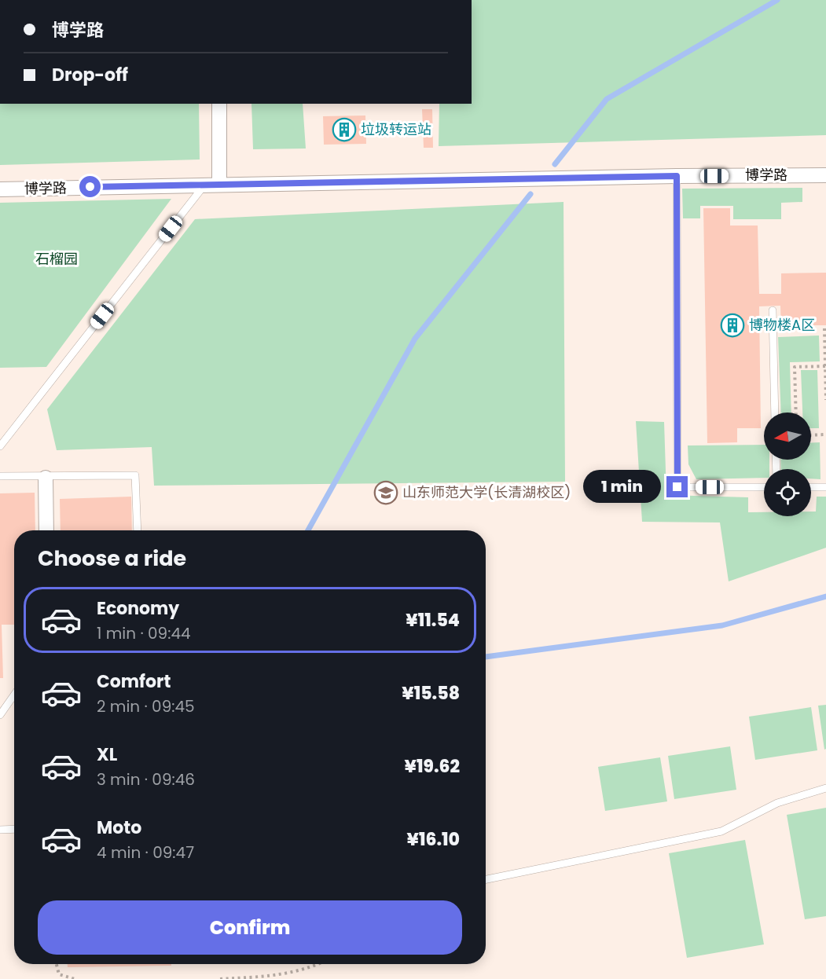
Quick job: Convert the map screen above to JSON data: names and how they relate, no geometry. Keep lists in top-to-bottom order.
{
  "streets": {
    "street": ["博学路"]
  },
  "parks": ["石榴园"],
  "places": {
    "building": ["垃圾转运站", "博物楼A区"],
    "school or university": ["山东师范大学(长清湖校区)"]
  },
  "north": "left",
  "page": {
    "banner": ["博学路", "Drop-off"],
    "bubble": "1 min",
    "heading": "Choose a ride",
    "list": [
      {
        "name": "Economy",
        "note": "1 min · 09:44",
        "value": "¥11.54"
      },
      {
        "name": "Comfort",
        "note": "2 min · 09:45",
        "value": "¥15.58"
      },
      {
        "name": "XL",
        "note": "3 min · 09:46",
        "value": "¥19.62"
      },
      {
        "name": "Moto",
        "note": "4 min · 09:47",
        "value": "¥16.10"
      }
    ],
    "buttons": "Confirm"
  }
}
